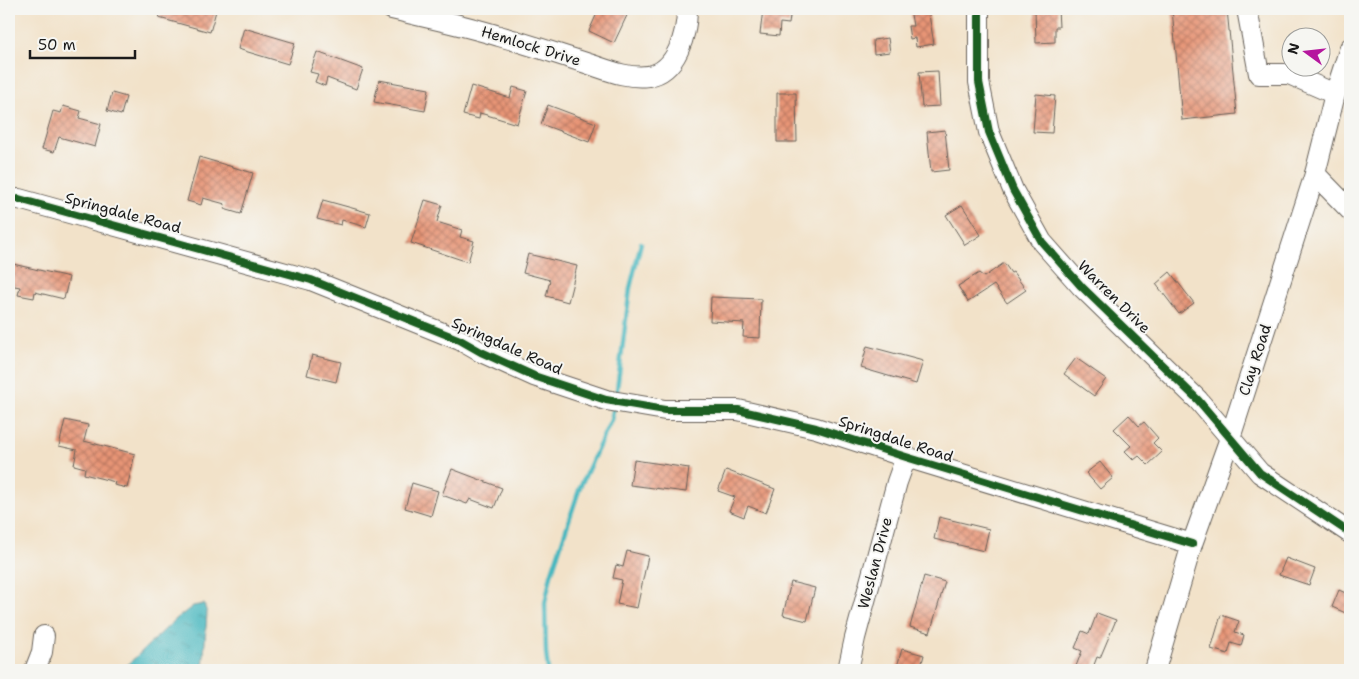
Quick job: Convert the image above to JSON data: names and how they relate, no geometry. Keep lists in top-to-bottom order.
{
  "streets": {
    "street": [
      "Hemlock Drive",
      "Springdale Road",
      "Warren Drive",
      "Clay Road",
      "Weslan Drive"
    ]
  },
  "crossings": [
    ["Springdale Road", "Clay Road"],
    ["Springdale Road", "Weslan Drive"],
    ["Warren Drive", "Clay Road"]
  ],
  "scale_bar": "50 m",
  "north": "left"
}
